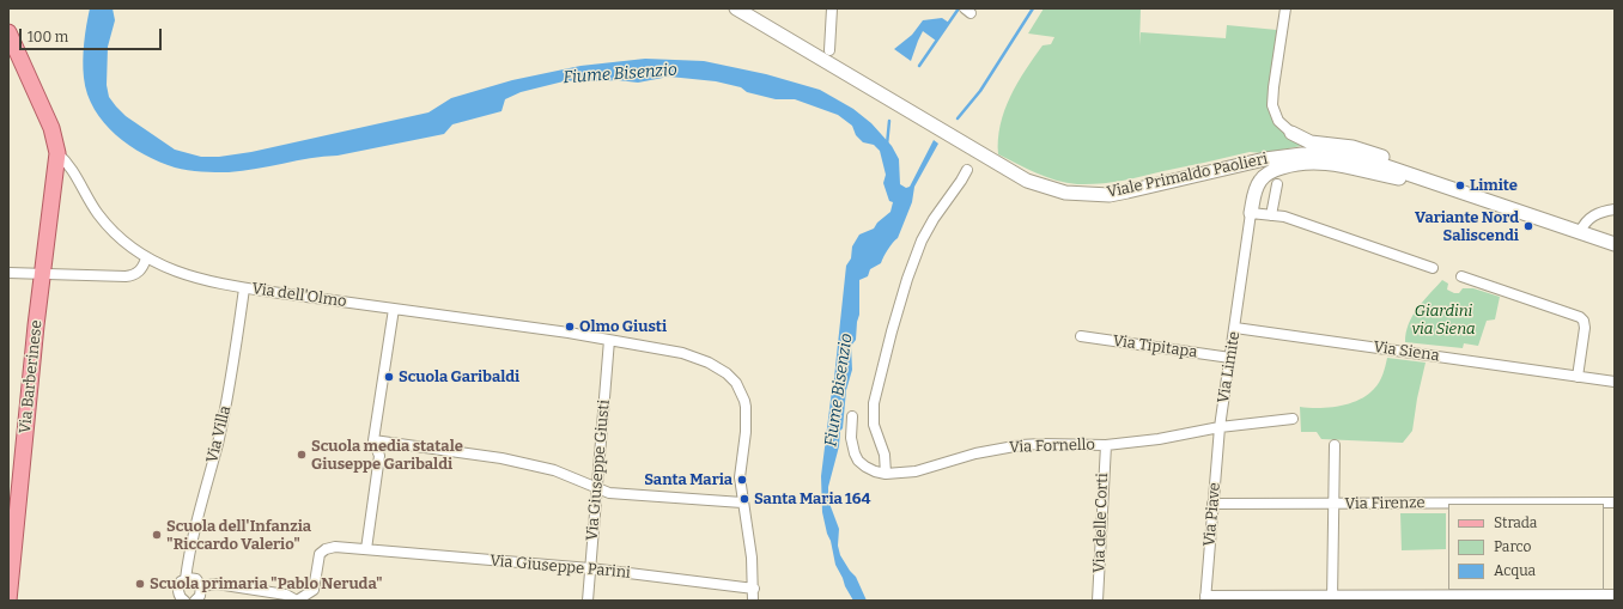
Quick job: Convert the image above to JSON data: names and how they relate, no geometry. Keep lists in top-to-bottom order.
{
  "streets": {
    "main road": ["Viale Primaldo Paolieri", "Via dell'Olmo", "Via Barberinese"],
    "street": [
      "Via Tipitapa",
      "Via Siena",
      "Via Limite",
      "Via Villa",
      "Via Fornello",
      "Via Giuseppe Giusti",
      "Via Firenze",
      "Via Piave",
      "Via delle Corti",
      "Via Giuseppe Parini"
    ]
  },
  "crossings": [
    ["Via dell'Olmo", "Via Barberinese"],
    ["Via dell'Olmo", "Via Villa"],
    ["Via dell'Olmo", "Via Giuseppe Giusti"],
    ["Via dell'Olmo", "Via Giuseppe Parini"],
    ["Via Tipitapa", "Via Limite"],
    ["Via Siena", "Via Limite"],
    ["Via Limite", "Via Piave"],
    ["Via Fornello", "Via delle Corti"],
    ["Via Giuseppe Giusti", "Via Giuseppe Parini"],
    ["Via Firenze", "Via Piave"]
  ],
  "water": ["Fiume Bisenzio"],
  "parks": ["Giardini via Siena"],
  "places": [
    "Limite",
    "Variante Nord Saliscendi",
    "Olmo Giusti",
    "Scuola Garibaldi",
    "Scuola media statale Giuseppe Garibaldi",
    "Santa Maria",
    "Santa Maria 164",
    "Scuola dell'Infanzia \"Riccardo Valerio\"",
    "Scuola primaria \"Pablo Neruda\""
  ],
  "legend": ["Strada", "Parco", "Acqua"],
  "scale_bar": "100 m"
}
